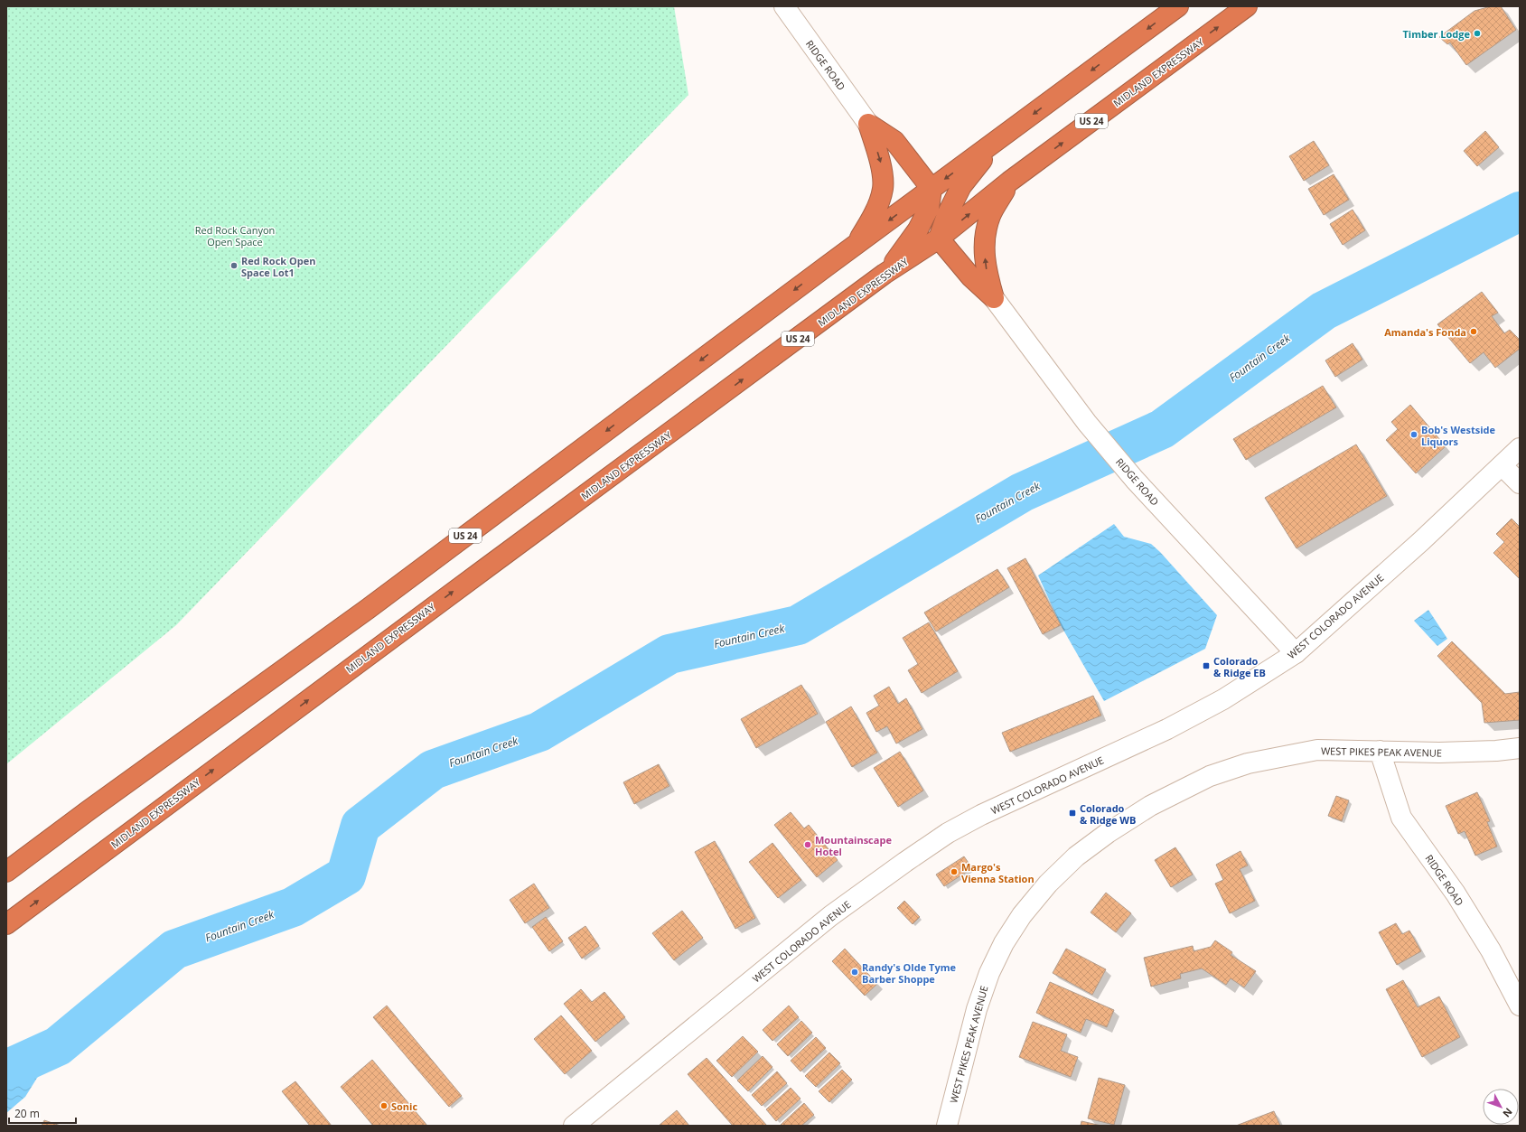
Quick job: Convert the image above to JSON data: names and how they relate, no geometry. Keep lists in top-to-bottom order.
{
  "streets": {
    "highway": ["MIDLAND EXPRESSWAY", "US 24"],
    "street": ["RIDGE ROAD", "WEST COLORADO AVENUE", "WEST PIKES PEAK AVENUE"]
  },
  "crossings": [
    ["RIDGE ROAD", "WEST COLORADO AVENUE"],
    ["RIDGE ROAD", "WEST PIKES PEAK AVENUE"]
  ],
  "water": ["Fountain Creek"],
  "parks": ["Red Rock Canyon Open Space"],
  "places": {
    "other": [
      "Timber Lodge",
      "Red Rock Open Space Lot1",
      "Amanda's Fonda",
      "Bob's Westside Liquors",
      "Mountainscape Hotel",
      "Margo's Vienna Station",
      "Randy's Olde Tyme Barber Shoppe",
      "Sonic"
    ],
    "transit": ["Colorado & Ridge EB", "Colorado & Ridge WB"]
  },
  "scale_bar": "20 m",
  "north": "bottom right"
}
